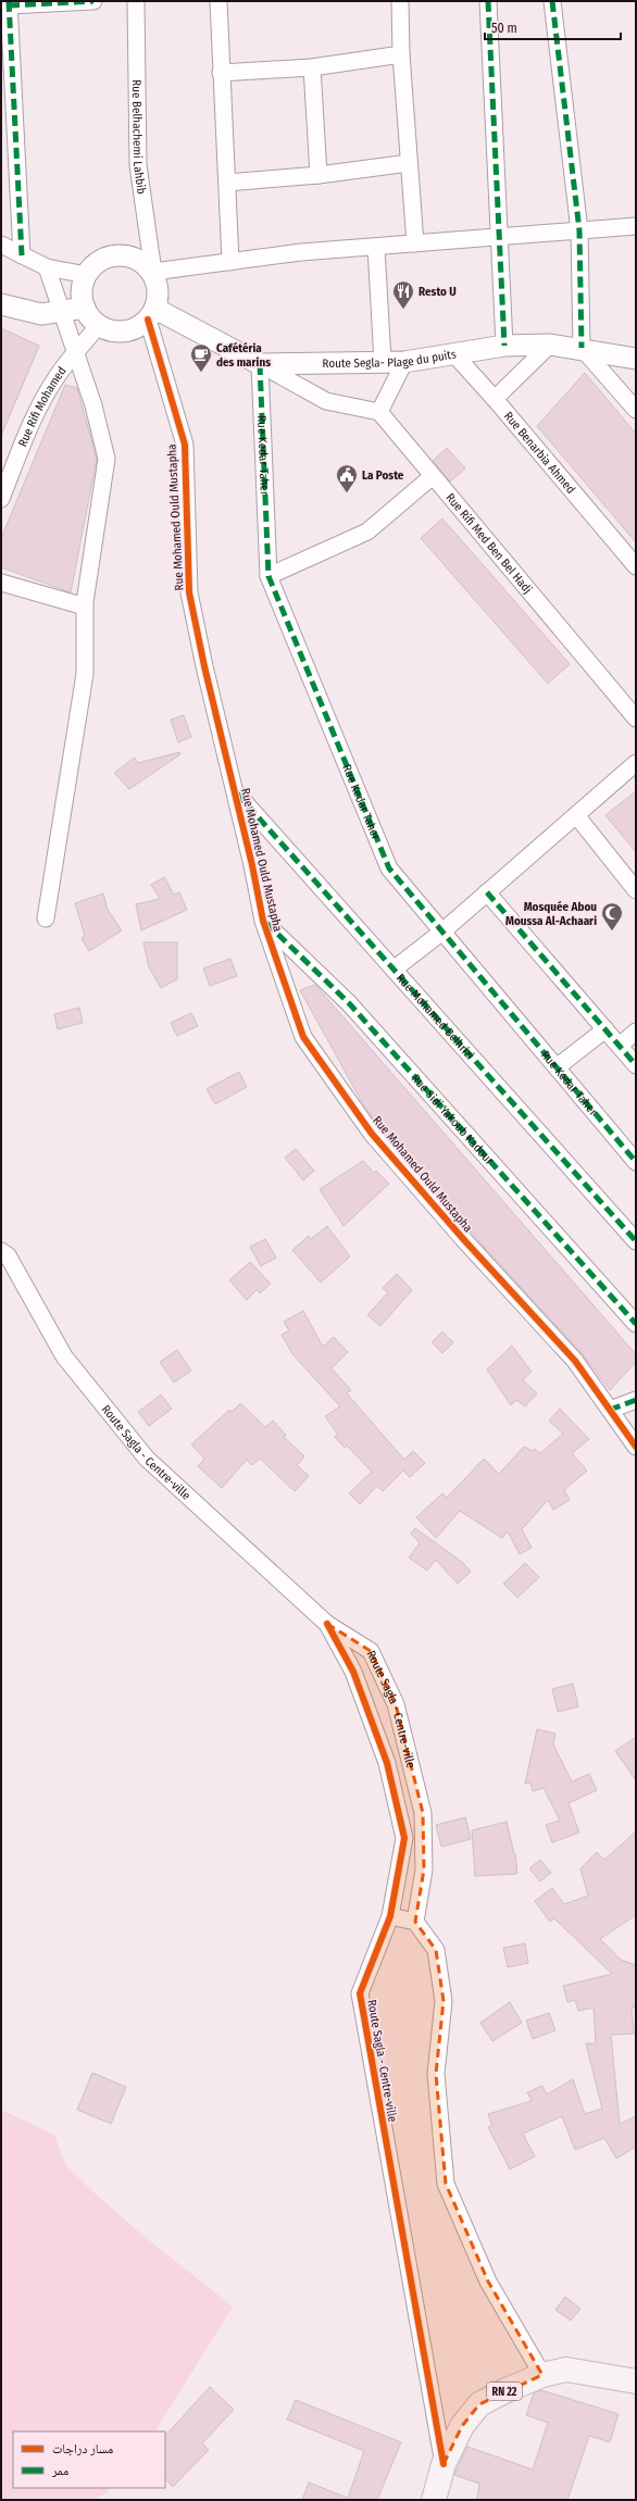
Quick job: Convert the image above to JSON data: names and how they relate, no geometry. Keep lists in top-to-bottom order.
{
  "streets": {
    "main road": ["RN 22"],
    "street": [
      "Rue Belhachemi Lahbib",
      "Route Segla- Plage du puits",
      "Rue Rifi Mohamed",
      "Rue Benarbia Ahmed",
      "Rue Kedar Taher",
      "Rue Mohamed Ould Mustapha",
      "Rue Rifi Med Ben Bel Hadj",
      "Rue Mohamed Belhrizi",
      "Rue Sidi Yakoub Kadour",
      "Route Sagla - Centre-ville"
    ]
  },
  "crossings": [
    ["Rue Belhachemi Lahbib", "Route Segla- Plage du puits"],
    ["Rue Belhachemi Lahbib", "Rue Rifi Mohamed"],
    ["Rue Belhachemi Lahbib", "Rue Mohamed Ould Mustapha"],
    ["Route Segla- Plage du puits", "Rue Rifi Mohamed"],
    ["Route Segla- Plage du puits", "Rue Benarbia Ahmed"],
    ["Route Segla- Plage du puits", "Rue Kedar Taher"],
    ["Route Segla- Plage du puits", "Rue Mohamed Ould Mustapha"],
    ["Rue Rifi Mohamed", "Rue Mohamed Ould Mustapha"],
    ["Rue Mohamed Ould Mustapha", "Rue Mohamed Belhrizi"],
    ["Rue Mohamed Ould Mustapha", "Rue Sidi Yakoub Kadour"],
    ["Route Sagla - Centre-ville", "RN 22"]
  ],
  "places": {
    "restaurant": ["Resto U"],
    "cafe": ["Cafétéria des marins"],
    "public building": ["La Poste"],
    "mosque": ["Mosquée Abou Moussa Al-Achaari"]
  },
  "legend": ["مسار دراجات", "ممر"],
  "scale_bar": "50 m"
}
